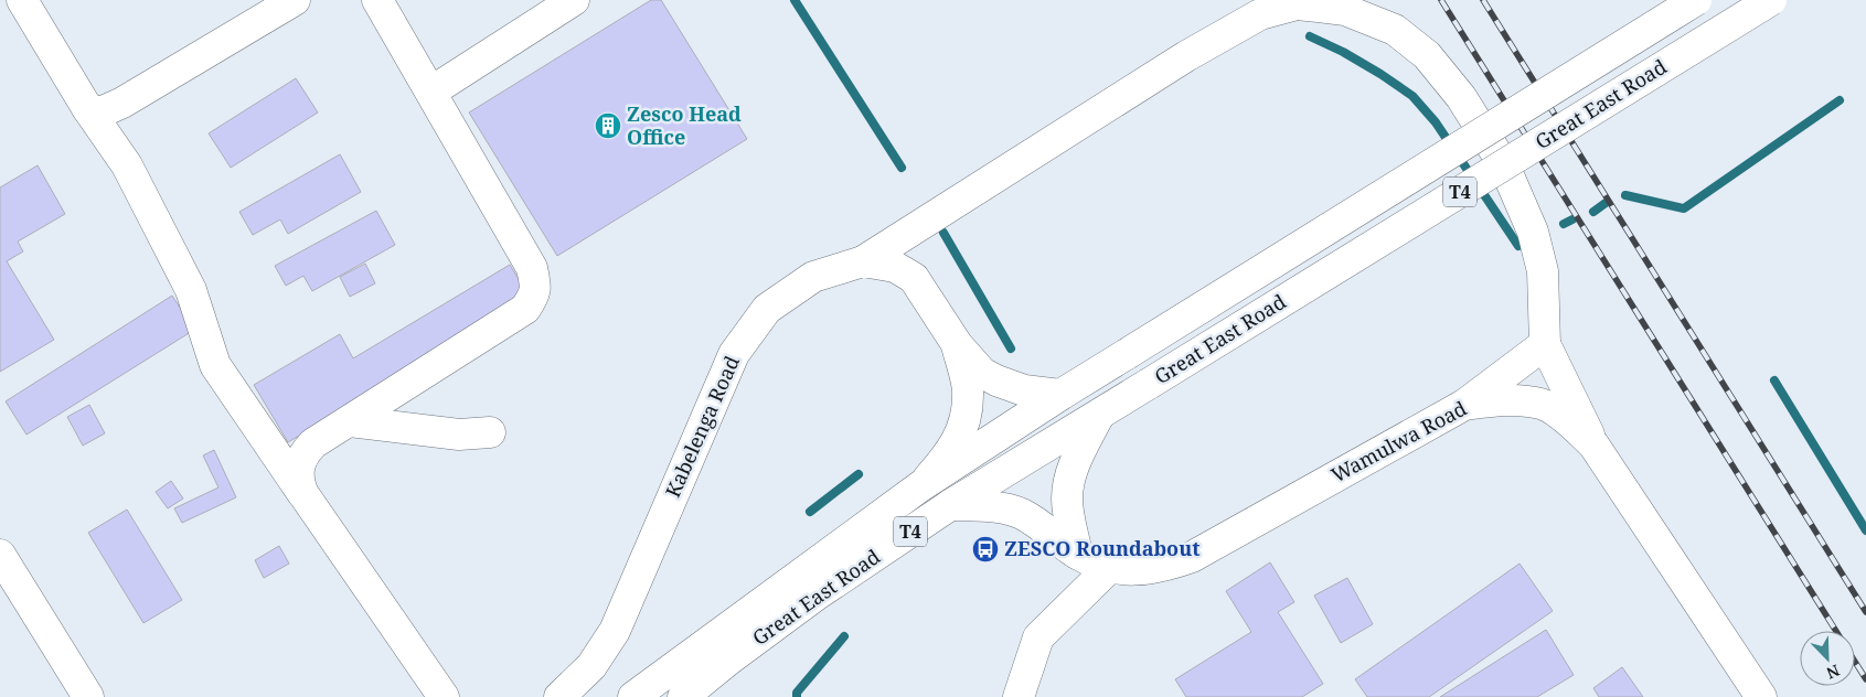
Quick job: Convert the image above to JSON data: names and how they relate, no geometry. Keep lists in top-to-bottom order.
{
  "streets": {
    "main road": [
      "Great East Road",
      "T4",
      "Kabelenga Road",
      "Wamulwa Road"
    ]
  },
  "crossings": [
    ["Great East Road", "Kabelenga Road"],
    ["Great East Road", "Wamulwa Road"]
  ],
  "places": {
    "building": ["Zesco Head Office"],
    "bus stop": ["ZESCO Roundabout"]
  },
  "north": "bottom right"
}
